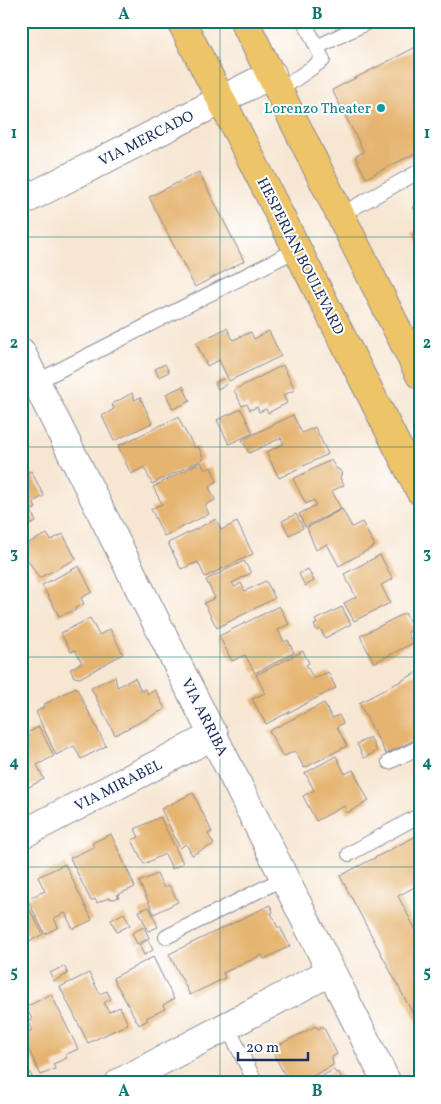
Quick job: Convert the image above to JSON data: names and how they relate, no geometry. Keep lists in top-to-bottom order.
{
  "streets": {
    "main road": ["HESPERIAN BOULEVARD"],
    "street": ["VIA MERCADO", "VIA ARRIBA", "VIA MIRABEL"]
  },
  "crossings": [
    ["VIA MERCADO", "HESPERIAN BOULEVARD"],
    ["VIA ARRIBA", "VIA MIRABEL"]
  ],
  "places": ["Lorenzo Theater"],
  "scale_bar": "20 m",
  "grid": {
    "columns": ["A", "B"],
    "rows": [
      "1",
      "2",
      "3",
      "4",
      "5"
    ]
  }
}
